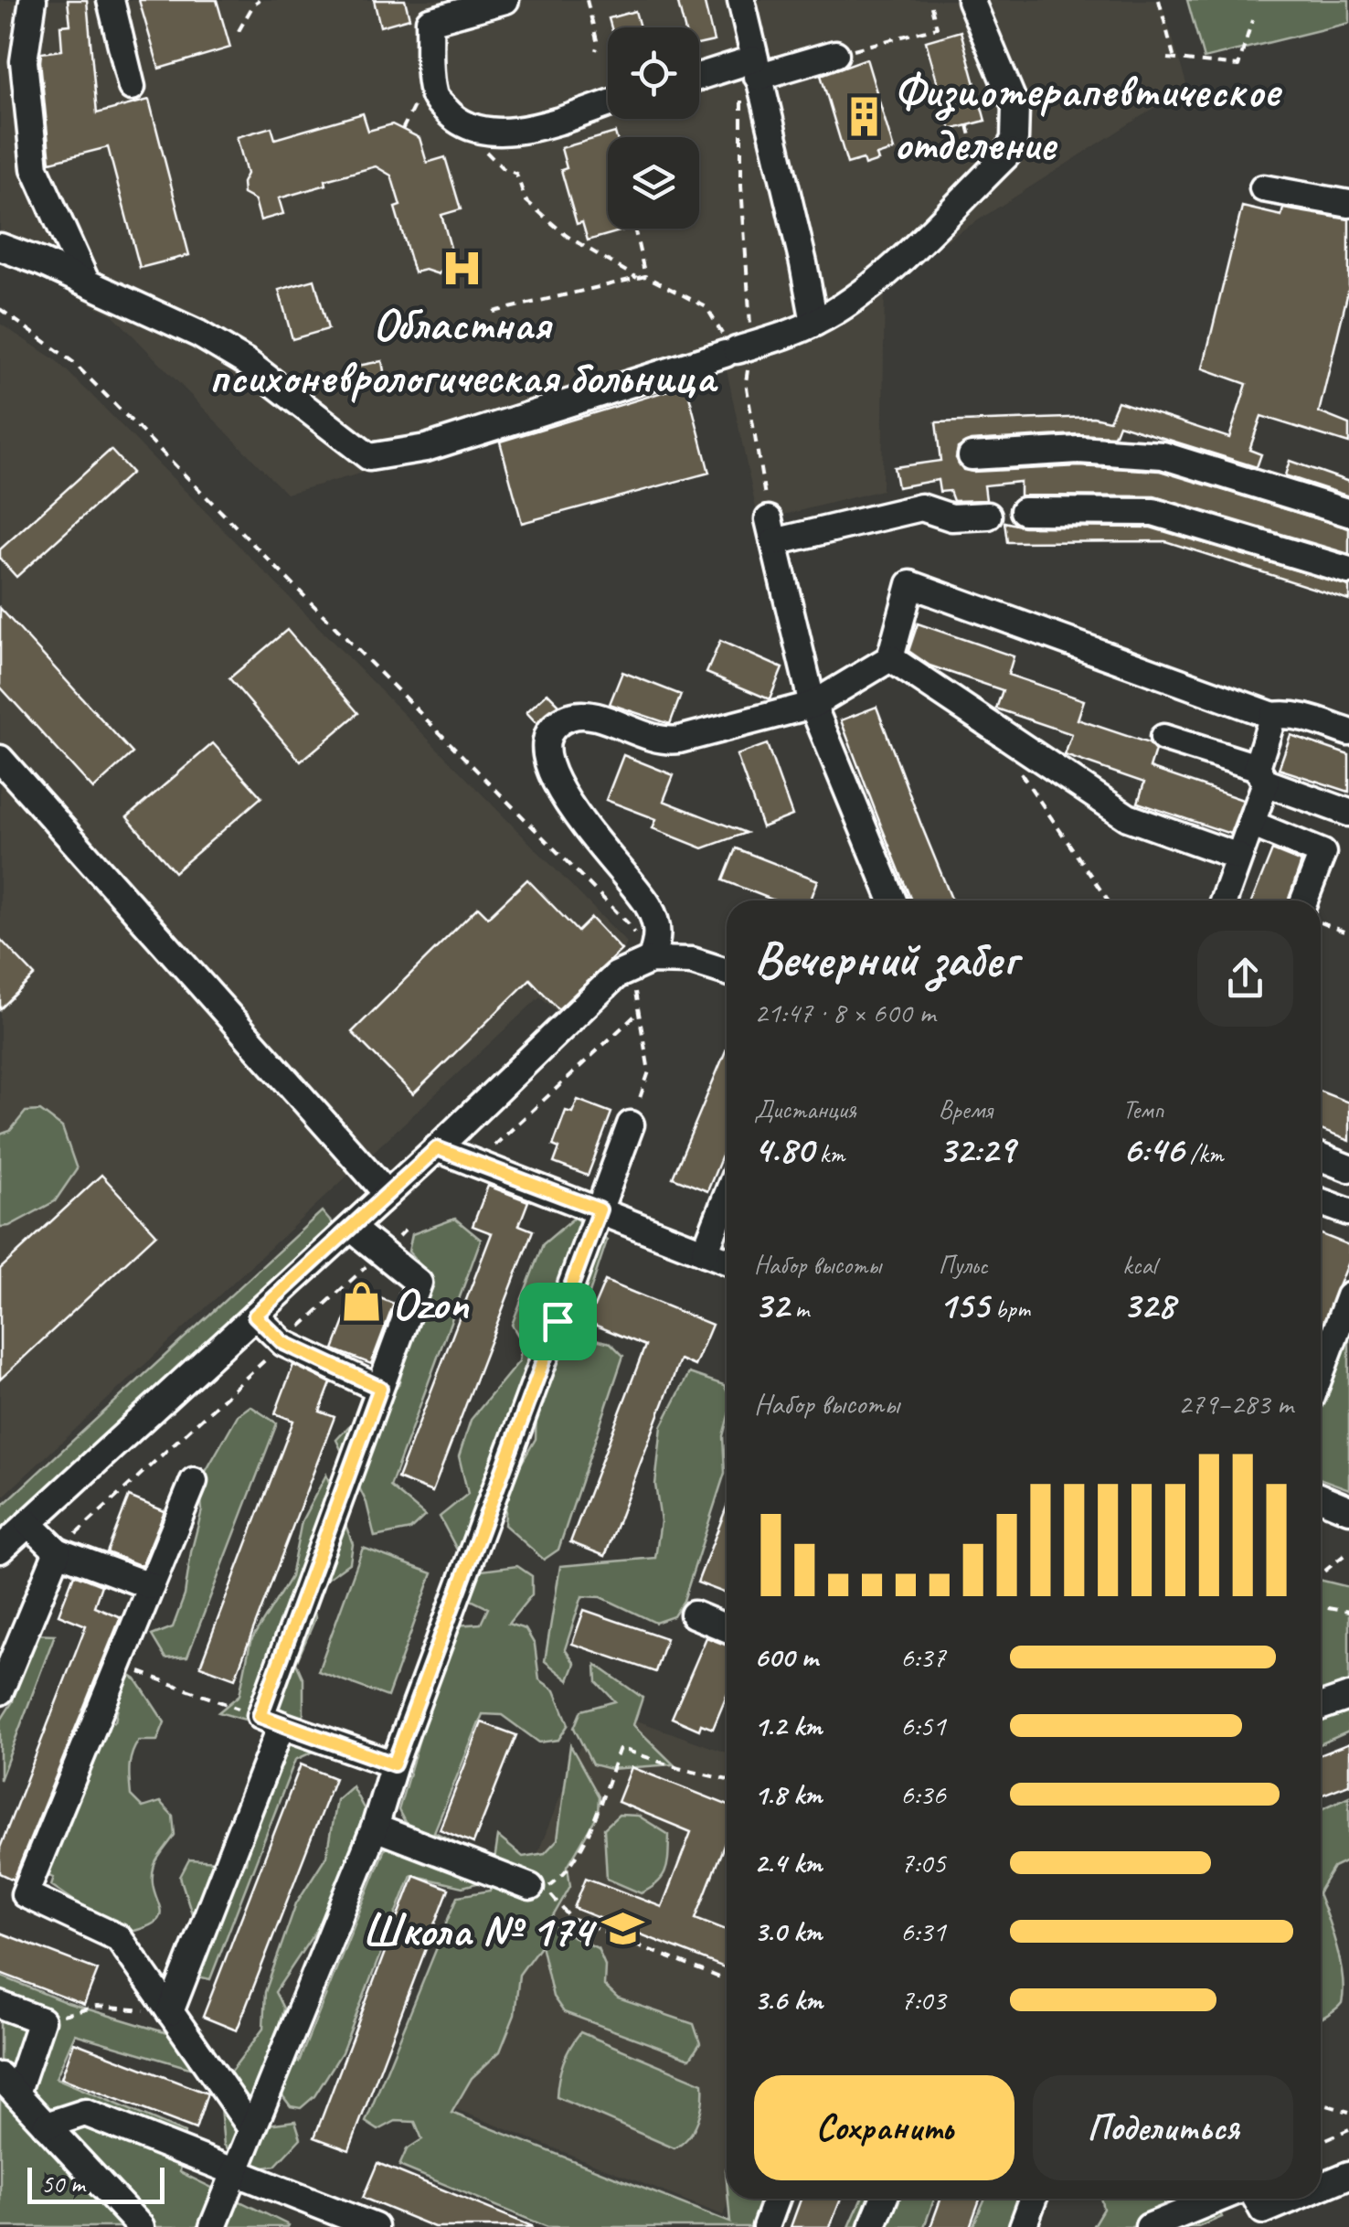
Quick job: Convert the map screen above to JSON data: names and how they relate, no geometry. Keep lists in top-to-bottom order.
{
  "places": {
    "building": ["Физиотерапевтическое отделение"],
    "hospital": ["Областная психоневрологическая больница"],
    "shop": ["Ozon"],
    "school or university": ["Школа № 174"]
  },
  "scale_bar": "50 m",
  "page": {
    "heading": ["Вечерний забег", "21:47 · 8 × 600 m"],
    "stats": [
      ["Дистанция", "4.80 km"],
      ["Время", "32:29"],
      ["Темп", "6:46 /km"],
      ["Набор высоты", "32 m"],
      ["Пульс", "155 bpm"],
      ["kcal", "328"]
    ],
    "chart": ["Набор высоты", "279–283 m"],
    "list": [
      {
        "name": "600 m",
        "note": "6:37"
      },
      {
        "name": "1.2 km",
        "note": "6:51"
      },
      {
        "name": "1.8 km",
        "note": "6:36"
      },
      {
        "name": "2.4 km",
        "note": "7:05"
      },
      {
        "name": "3.0 km",
        "note": "6:31"
      },
      {
        "name": "3.6 km",
        "note": "7:03"
      }
    ],
    "buttons": ["Сохранить", "Поделиться"],
    "scale": "50 m"
  }
}
